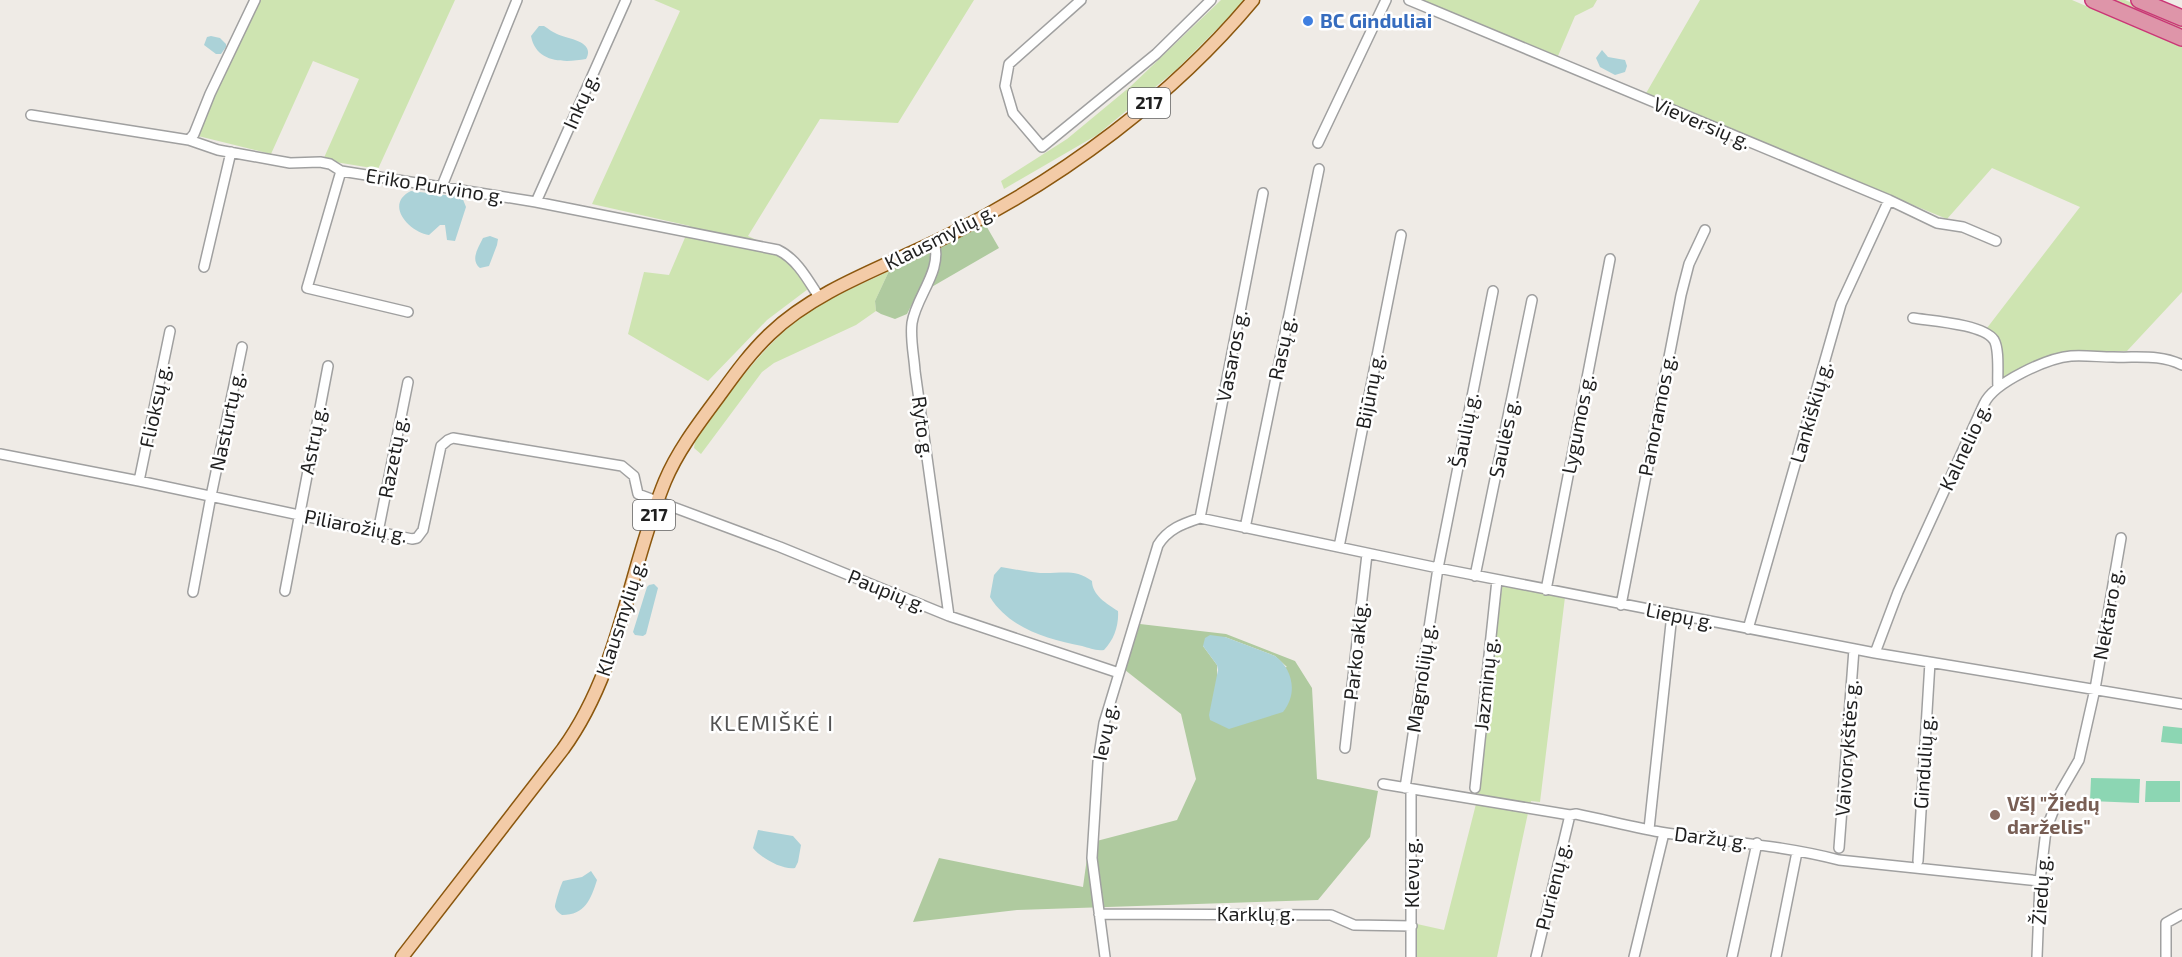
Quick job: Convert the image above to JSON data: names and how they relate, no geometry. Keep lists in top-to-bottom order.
{
  "streets": {
    "main road": ["217", "Klausmylių g."],
    "street": [
      "Inkų g.",
      "Vieversių g.",
      "Eriko Purvino g.",
      "Rasų g.",
      "Vasaros g.",
      "Bijūnų g.",
      "Flioksų g.",
      "Lankiškių g.",
      "Panoramos g.",
      "Nasturtų g.",
      "Lygumos g.",
      "Ryto g.",
      "Šaulių g.",
      "Saulės g.",
      "Astrų g.",
      "Kalnelio g.",
      "Razetų g.",
      "Piliarožių g.",
      "Paupių g.",
      "Nektaro g.",
      "Liepų g.",
      "Parko aklg.",
      "Magnolijų g.",
      "Jazminų g.",
      "Ievų g.",
      "Vaivorykštės g.",
      "Gindulių g.",
      "Daržų g.",
      "Klevų g.",
      "Purienų g.",
      "Žiedų g.",
      "Karklų g."
    ]
  },
  "crossings": [
    ["Inkų g.", "Eriko Purvino g."],
    ["Vieversių g.", "Lankiškių g."],
    ["Eriko Purvino g.", "Klausmylių g."],
    ["Klausmylių g.", "Ryto g."],
    ["Klausmylių g.", "Piliarožių g."],
    ["Klausmylių g.", "Paupių g."],
    ["Rasų g.", "Liepų g."],
    ["Vasaros g.", "Liepų g."],
    ["Vasaros g.", "Ievų g."],
    ["Bijūnų g.", "Liepų g."],
    ["Flioksų g.", "Piliarožių g."],
    ["Lankiškių g.", "Liepų g."],
    ["Panoramos g.", "Liepų g."],
    ["Nasturtų g.", "Piliarožių g."],
    ["Lygumos g.", "Liepų g."],
    ["Ryto g.", "Paupių g."],
    ["Šaulių g.", "Liepų g."],
    ["Šaulių g.", "Magnolijų g."],
    ["Saulės g.", "Liepų g."],
    ["Astrų g.", "Piliarožių g."],
    ["Kalnelio g.", "Liepų g."],
    ["Razetų g.", "Piliarožių g."],
    ["Piliarožių g.", "Paupių g."],
    ["Paupių g.", "Ievų g."],
    ["Nektaro g.", "Liepų g."],
    ["Nektaro g.", "Žiedų g."],
    ["Liepų g.", "Parko aklg."],
    ["Liepų g.", "Magnolijų g."],
    ["Liepų g.", "Jazminų g."],
    ["Liepų g.", "Ievų g."],
    ["Liepų g.", "Vaivorykštės g."],
    ["Liepų g.", "Gindulių g."],
    ["Liepų g.", "Žiedų g."],
    ["Magnolijų g.", "Daržų g."],
    ["Magnolijų g.", "Klevų g."],
    ["Ievų g.", "Karklų g."],
    ["Daržų g.", "Klevų g."],
    ["Daržų g.", "Purienų g."],
    ["Daržų g.", "Žiedų g."],
    ["Klevų g.", "Karklų g."]
  ],
  "districts": ["KLEMIŠKĖ I"],
  "places": ["BC Ginduliai", "VšĮ \"Žiedų darželis\""]
}
